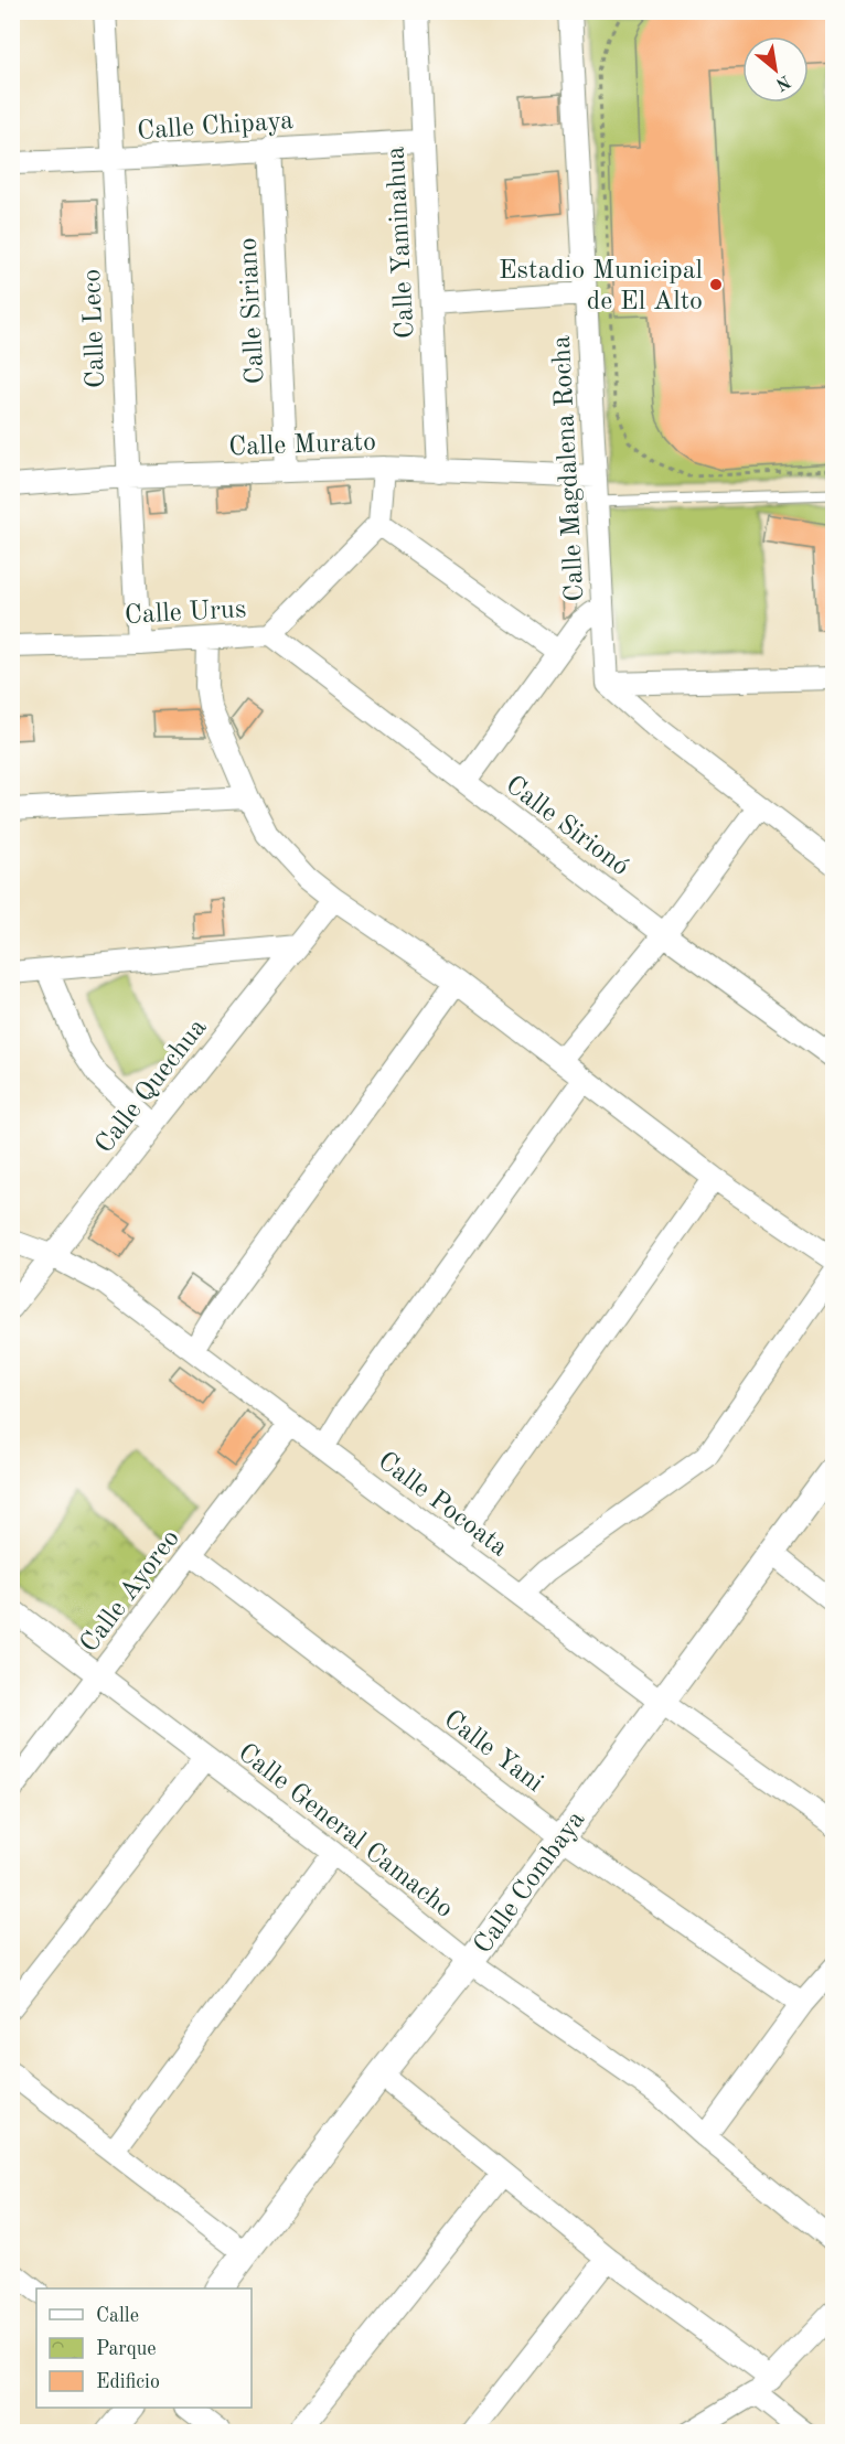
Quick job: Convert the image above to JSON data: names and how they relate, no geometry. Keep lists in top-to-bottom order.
{
  "streets": {
    "street": [
      "Calle Chipaya",
      "Calle Yaminahua",
      "Calle Siriano",
      "Calle Leco",
      "Calle Murato",
      "Calle Magdalena Rocha",
      "Calle Urus",
      "Calle Sirionó",
      "Calle Quechua",
      "Calle Pocoata",
      "Calle Ayoreo",
      "Calle Yani",
      "Calle General Camacho",
      "Calle Combaya"
    ]
  },
  "crossings": [
    ["Calle Chipaya", "Calle Yaminahua"],
    ["Calle Chipaya", "Calle Siriano"],
    ["Calle Chipaya", "Calle Leco"],
    ["Calle Yaminahua", "Calle Murato"],
    ["Calle Siriano", "Calle Murato"],
    ["Calle Leco", "Calle Murato"],
    ["Calle Leco", "Calle Urus"],
    ["Calle Murato", "Calle Magdalena Rocha"],
    ["Calle Urus", "Calle Sirionó"],
    ["Calle Quechua", "Calle Pocoata"],
    ["Calle Pocoata", "Calle Ayoreo"],
    ["Calle Pocoata", "Calle Combaya"],
    ["Calle Ayoreo", "Calle Yani"],
    ["Calle Ayoreo", "Calle General Camacho"],
    ["Calle Yani", "Calle Combaya"],
    ["Calle General Camacho", "Calle Combaya"]
  ],
  "places": ["Estadio Municipal de El Alto"],
  "legend": ["Calle", "Parque", "Edificio"],
  "north": "bottom right"
}
